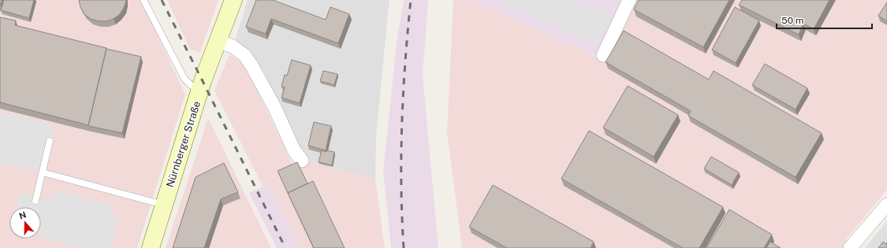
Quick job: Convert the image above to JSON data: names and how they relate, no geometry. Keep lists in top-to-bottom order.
{
  "streets": {
    "main road": ["Nürnberger Straße"]
  },
  "scale_bar": "50 m",
  "north": "top"
}
